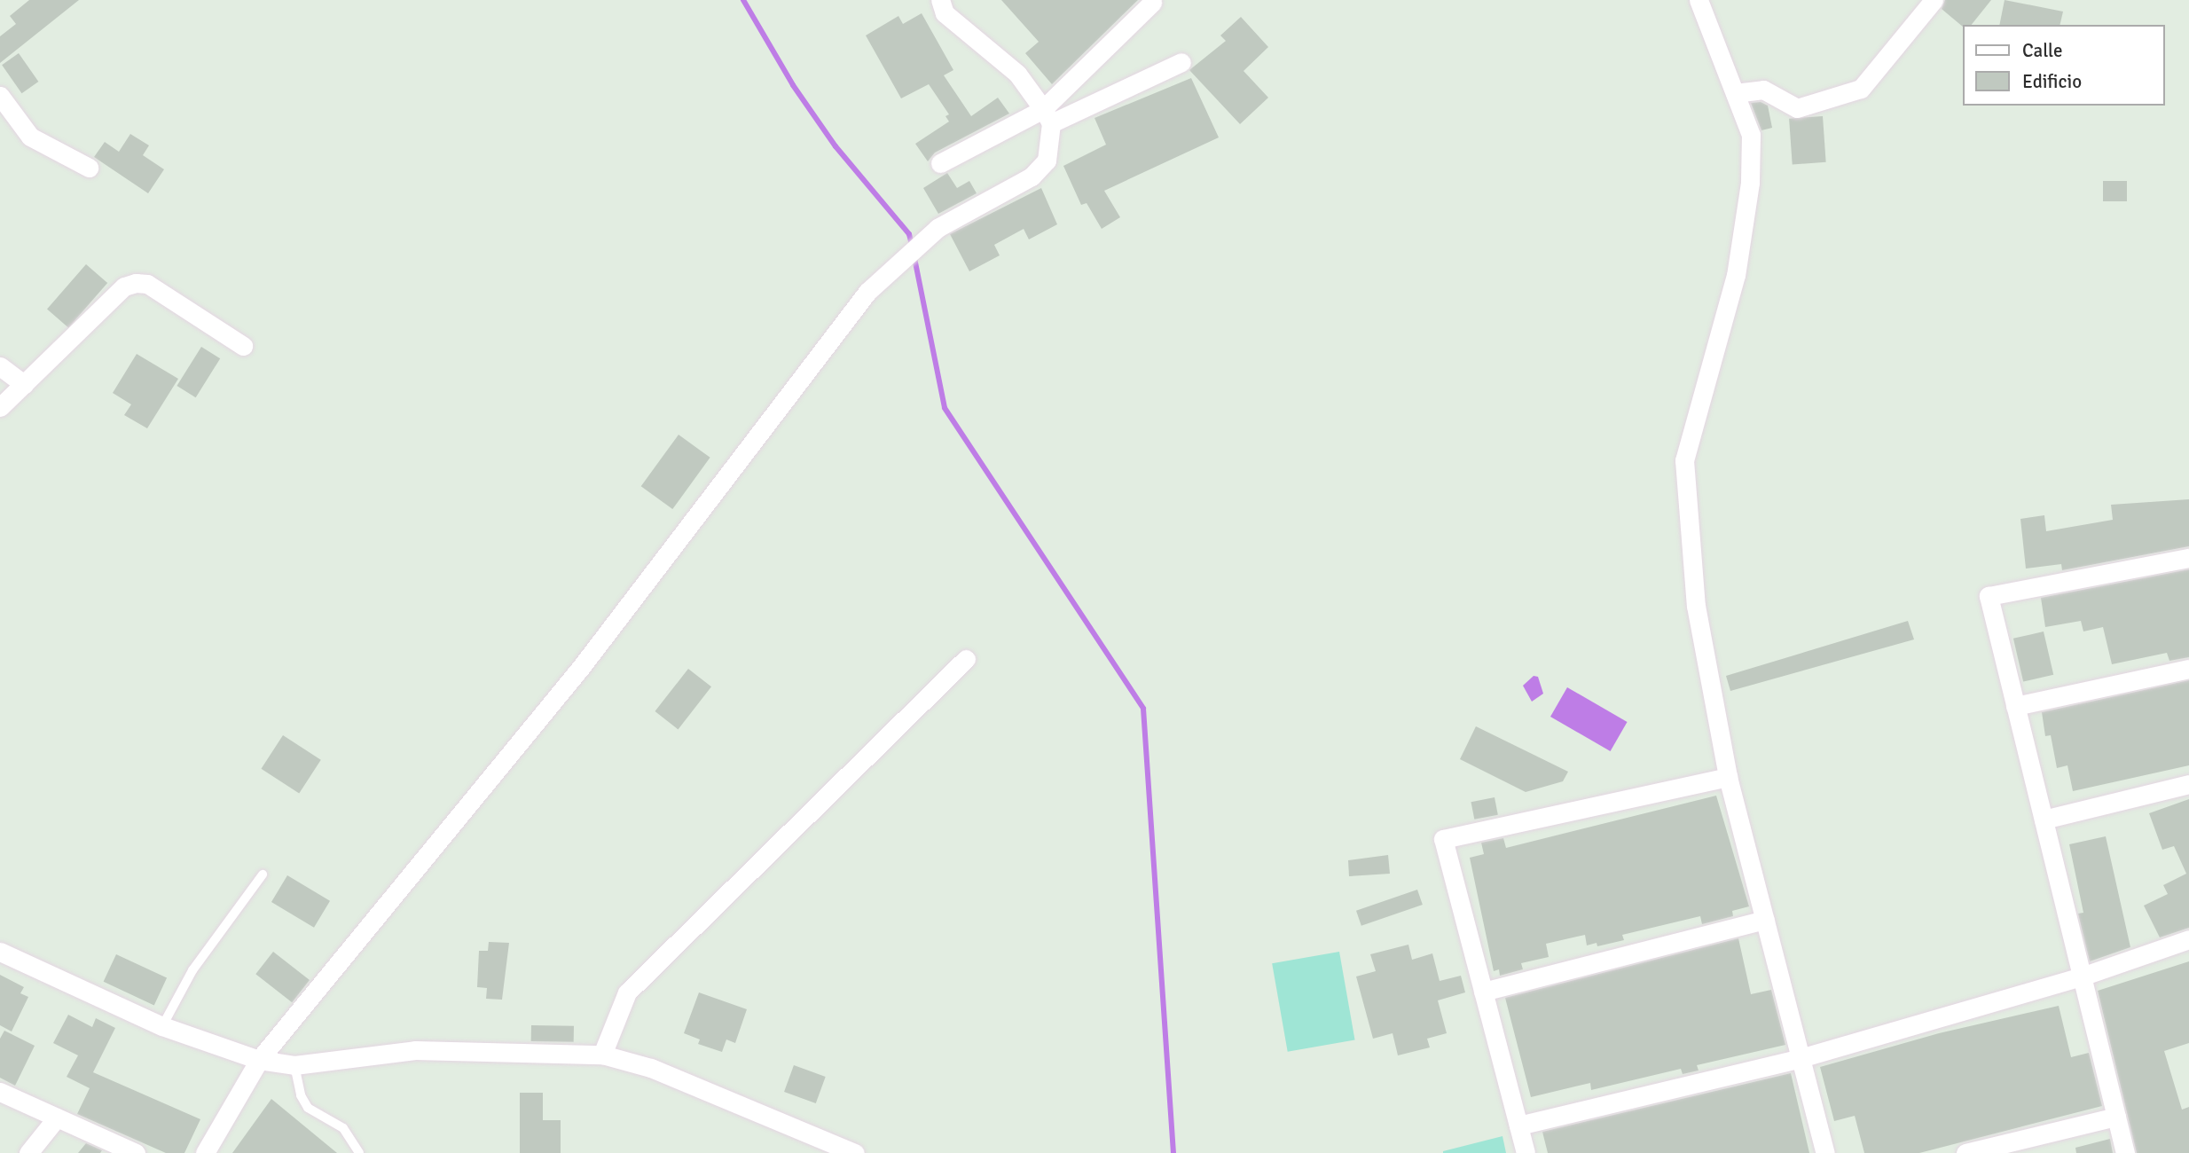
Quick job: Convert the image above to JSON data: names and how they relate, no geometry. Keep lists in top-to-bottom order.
{
  "legend": ["Calle", "Edificio"]
}
